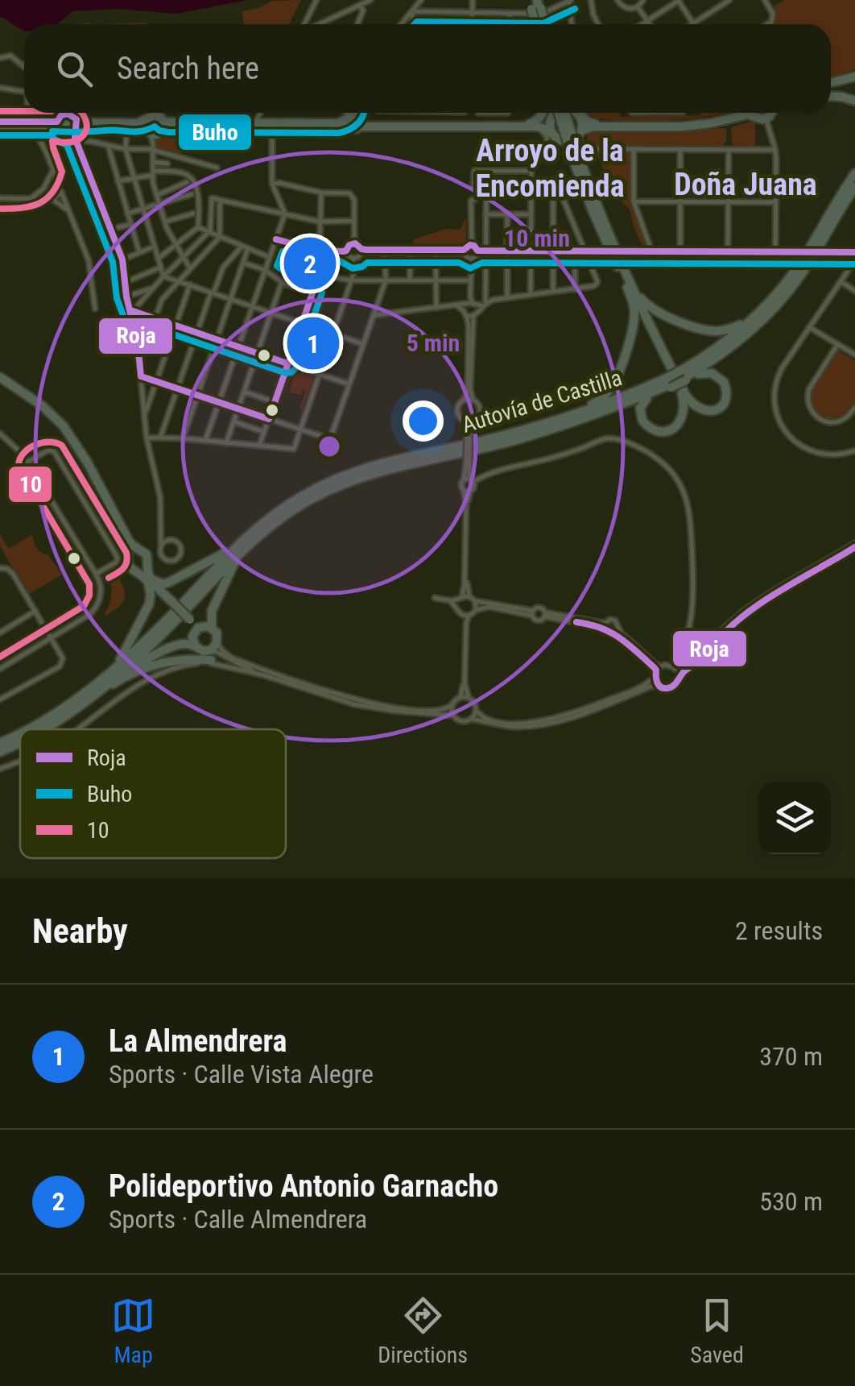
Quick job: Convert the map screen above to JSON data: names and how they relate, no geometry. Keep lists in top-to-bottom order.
{
  "streets": {
    "highway": ["Autovía de Castilla"]
  },
  "districts": ["Arroyo de la Encomienda", "Doña Juana"],
  "lines": ["transit line Buho", "transit line 10", "transit line Roja"],
  "legend": ["Roja", "Buho", "10"],
  "page": {
    "search": "Search here",
    "pins": ["2", "1"],
    "heading": ["Nearby", "2 results"],
    "list": [
      {
        "mark": "1",
        "name": "La Almendrera",
        "note": "Sports · Calle Vista Alegre",
        "value": "370 m"
      },
      {
        "mark": "2",
        "name": "Polideportivo Antonio Garnacho",
        "note": "Sports · Calle Almendrera",
        "value": "530 m"
      }
    ],
    "nav": ["Map", "Directions", "Saved"]
  },
  "rings": ["10 min", "5 min"]
}
